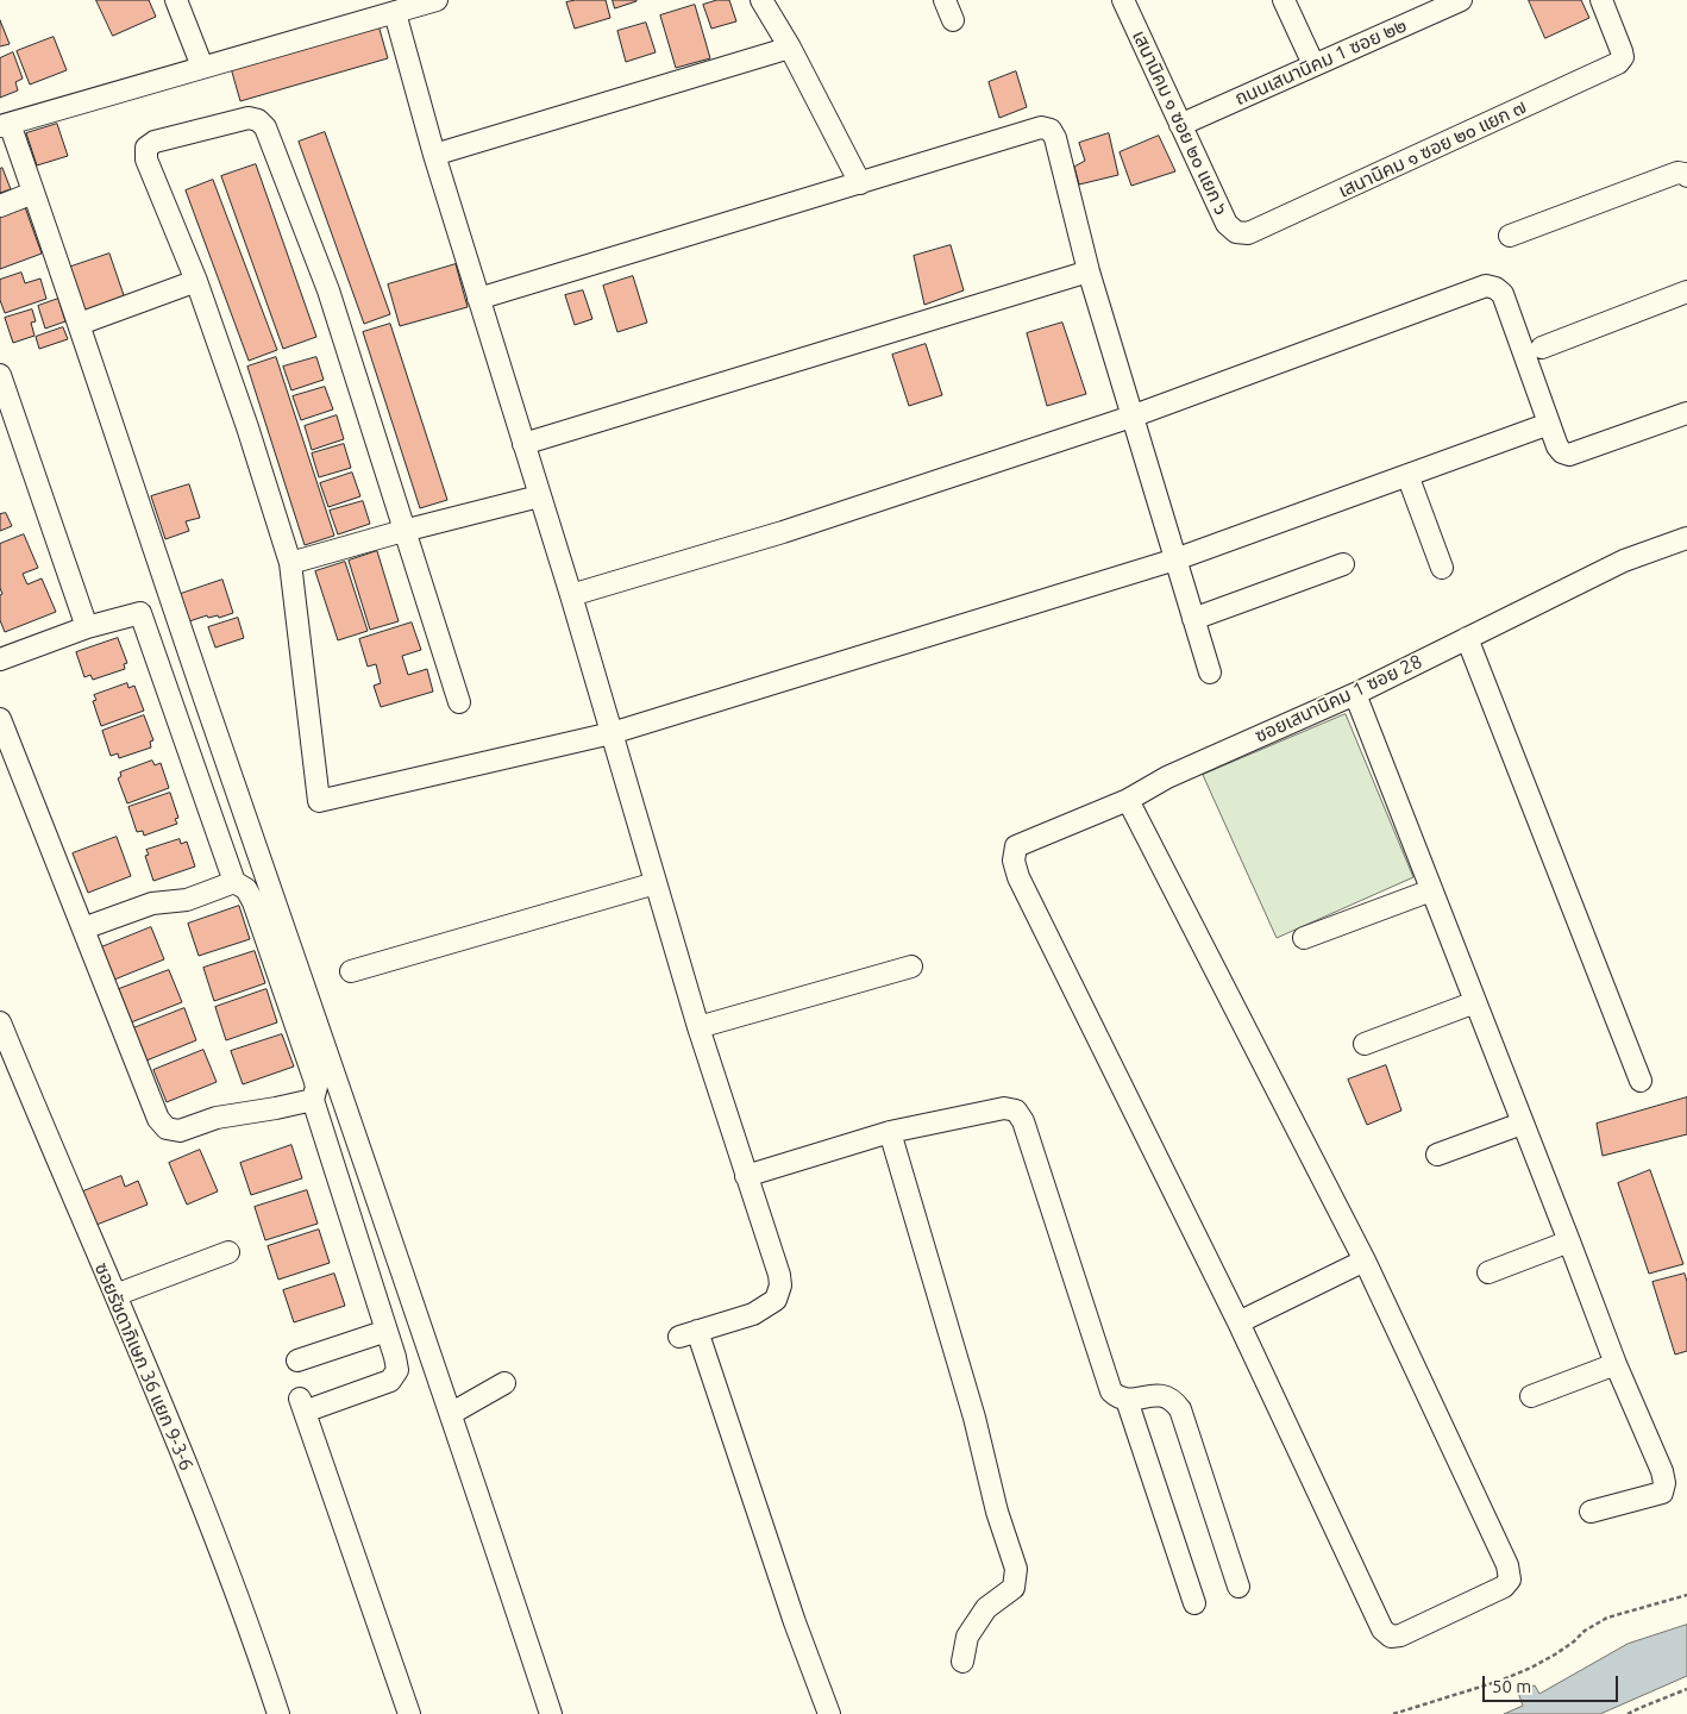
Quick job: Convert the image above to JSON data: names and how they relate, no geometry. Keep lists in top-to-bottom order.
{
  "streets": {
    "street": [
      "ถนนเสนานิคม 1 ซอย ๒๒",
      "เสนานิคม ๑ ซอย ๒๐ แยก ๖",
      "เสนานิคม ๑ ซอย ๒๐ แยก ๗",
      "ซอยเสนานิคม 1 ซอย 28",
      "ซอยรัชดาภิเษก 36 แยก 9-3-6"
    ]
  },
  "crossings": [
    ["ถนนเสนานิคม 1 ซอย ๒๒", "เสนานิคม ๑ ซอย ๒๐ แยก ๖"],
    ["เสนานิคม ๑ ซอย ๒๐ แยก ๖", "เสนานิคม ๑ ซอย ๒๐ แยก ๗"]
  ],
  "scale_bar": "50 m"
}
